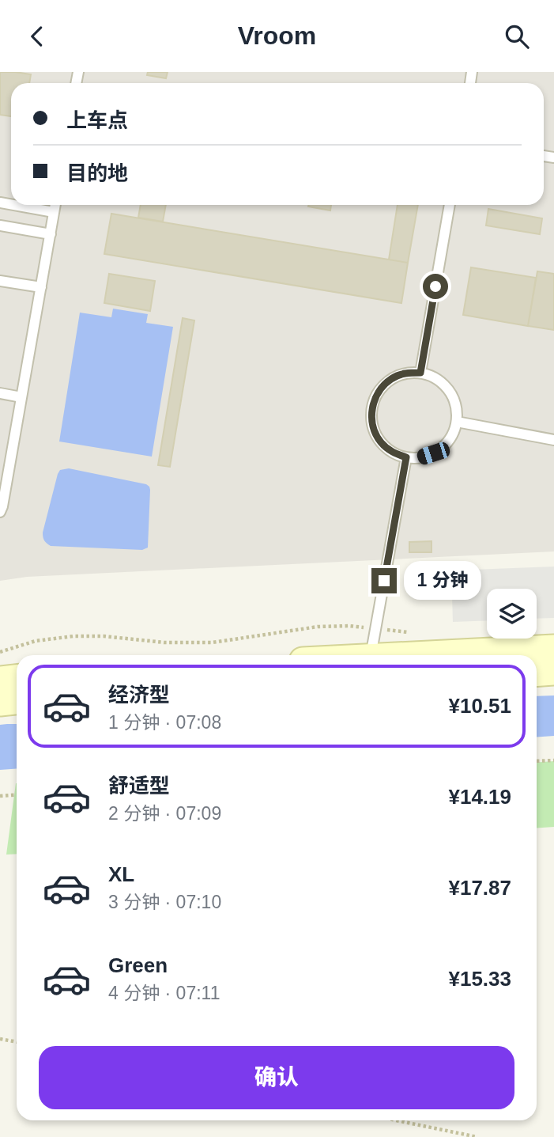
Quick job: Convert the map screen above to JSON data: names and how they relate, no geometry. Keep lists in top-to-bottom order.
{
  "page": {
    "header": "Vroom",
    "banner": ["上车点", "目的地"],
    "bubble": "1 分钟",
    "list": [
      {
        "name": "经济型",
        "note": "1 分钟 · 07:08",
        "value": "¥10.51"
      },
      {
        "name": "舒适型",
        "note": "2 分钟 · 07:09",
        "value": "¥14.19"
      },
      {
        "name": "XL",
        "note": "3 分钟 · 07:10",
        "value": "¥17.87"
      },
      {
        "name": "Green",
        "note": "4 分钟 · 07:11",
        "value": "¥15.33"
      }
    ],
    "buttons": "确认"
  }
}
